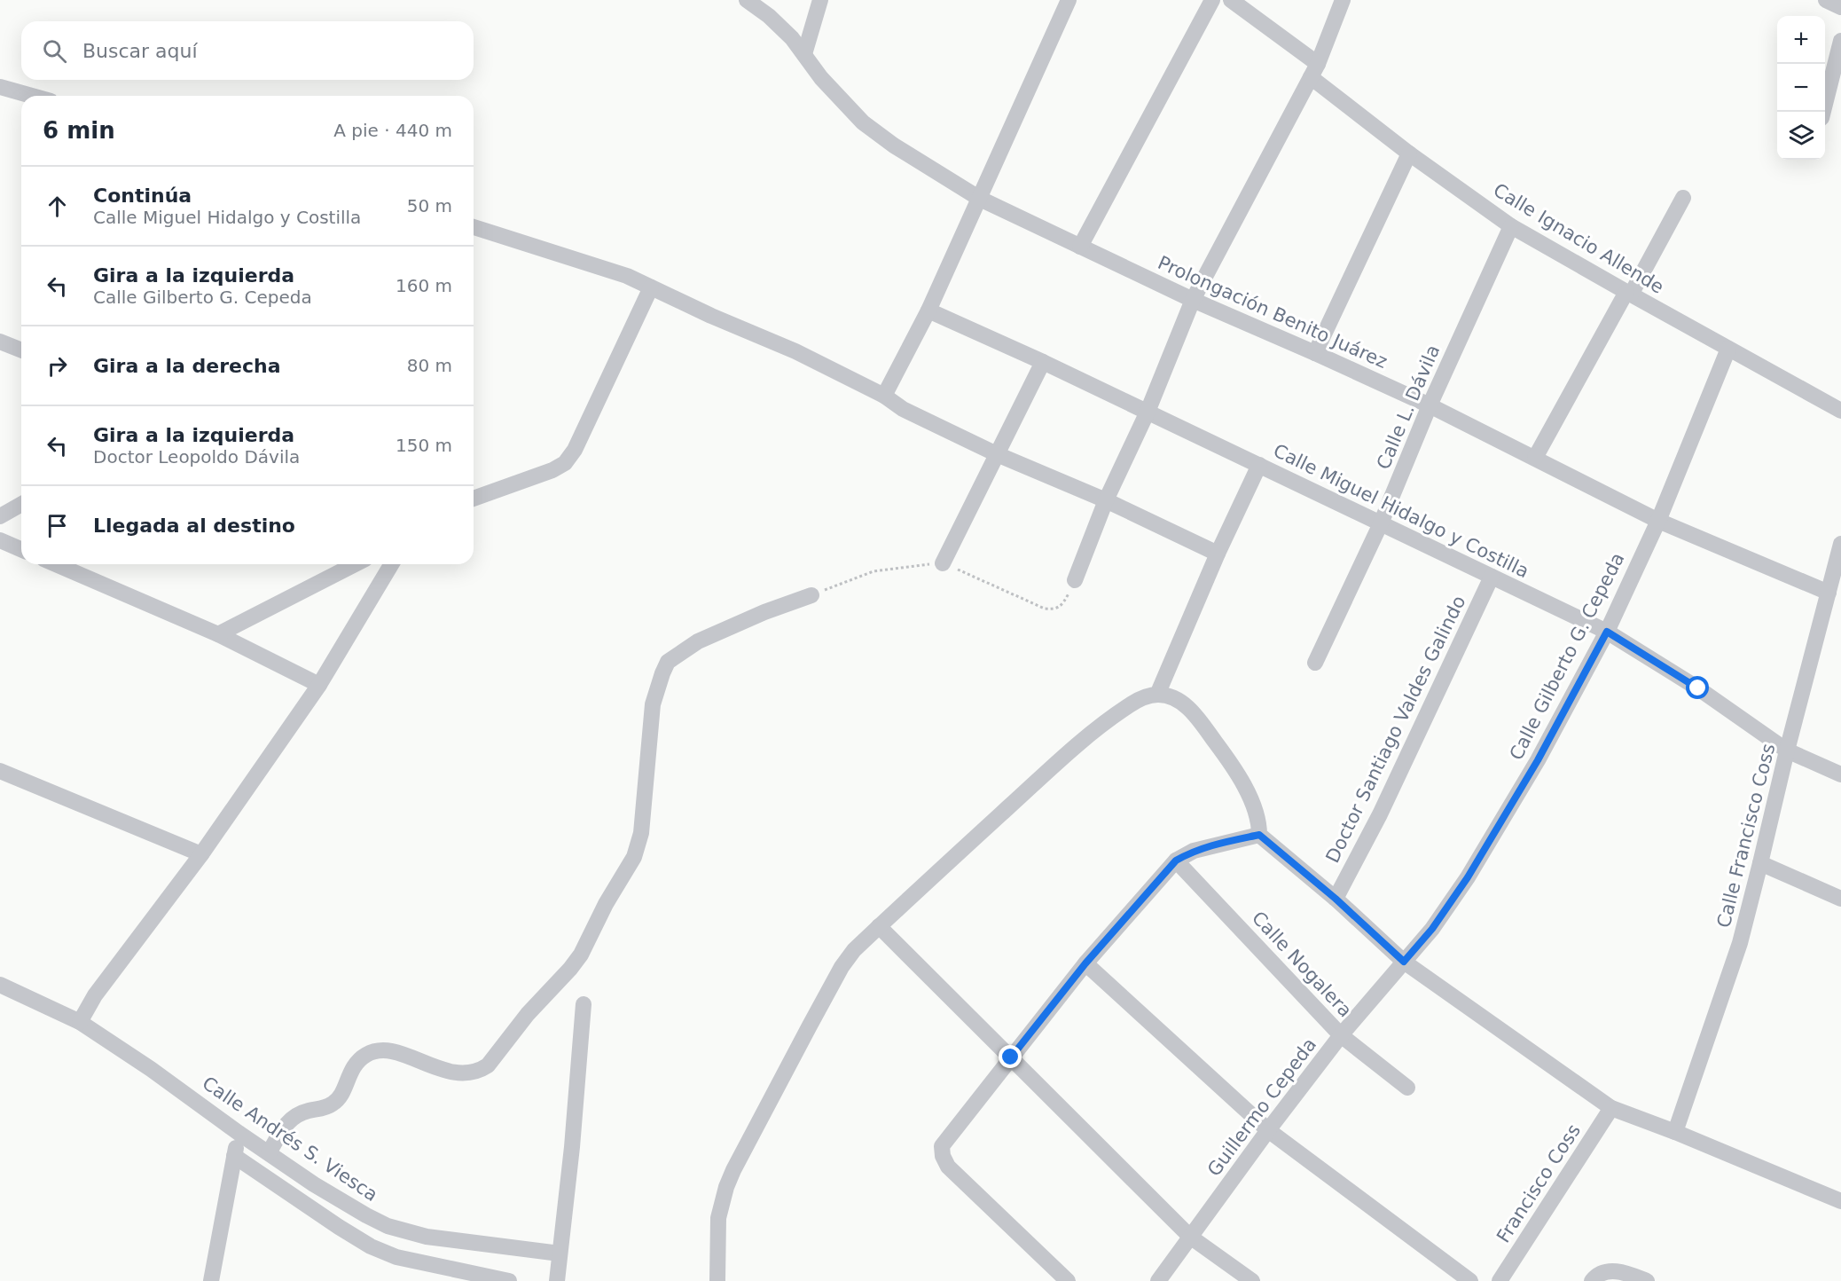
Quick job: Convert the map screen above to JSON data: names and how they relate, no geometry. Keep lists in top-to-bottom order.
{
  "streets": {
    "street": [
      "Calle Ignacio Allende",
      "Prolongación Benito Juárez",
      "Calle L. Dávila",
      "Calle Miguel Hidalgo y Costilla",
      "Calle Gilberto G. Cepeda",
      "Doctor Santiago Valdes Galindo",
      "Calle Francisco Coss",
      "Calle Nogalera",
      "Guillermo Cepeda",
      "Calle Andrés S. Viesca",
      "Francisco Coss"
    ]
  },
  "crossings": [
    ["Calle Ignacio Allende", "Calle L. Dávila"],
    ["Calle Ignacio Allende", "Calle Gilberto G. Cepeda"],
    ["Prolongación Benito Juárez", "Calle L. Dávila"],
    ["Prolongación Benito Juárez", "Calle Gilberto G. Cepeda"],
    ["Prolongación Benito Juárez", "Calle Francisco Coss"],
    ["Calle L. Dávila", "Calle Miguel Hidalgo y Costilla"],
    ["Calle Miguel Hidalgo y Costilla", "Calle Gilberto G. Cepeda"],
    ["Calle Miguel Hidalgo y Costilla", "Doctor Santiago Valdes Galindo"],
    ["Calle Miguel Hidalgo y Costilla", "Calle Francisco Coss"],
    ["Calle Gilberto G. Cepeda", "Guillermo Cepeda"],
    ["Calle Nogalera", "Guillermo Cepeda"]
  ],
  "page": {
    "map_buttons": ["+", "−"],
    "search": "Buscar aquí",
    "heading": ["6 min", "A pie · 440 m"],
    "list": [
      ["Continúa", "Calle Miguel Hidalgo y Costilla", "50 m"],
      ["Gira a la izquierda", "Calle Gilberto G. Cepeda", "160 m"],
      ["Gira a la derecha", "80 m"],
      ["Gira a la izquierda", "Doctor Leopoldo Dávila", "150 m"],
      "Llegada al destino"
    ]
  }
}
